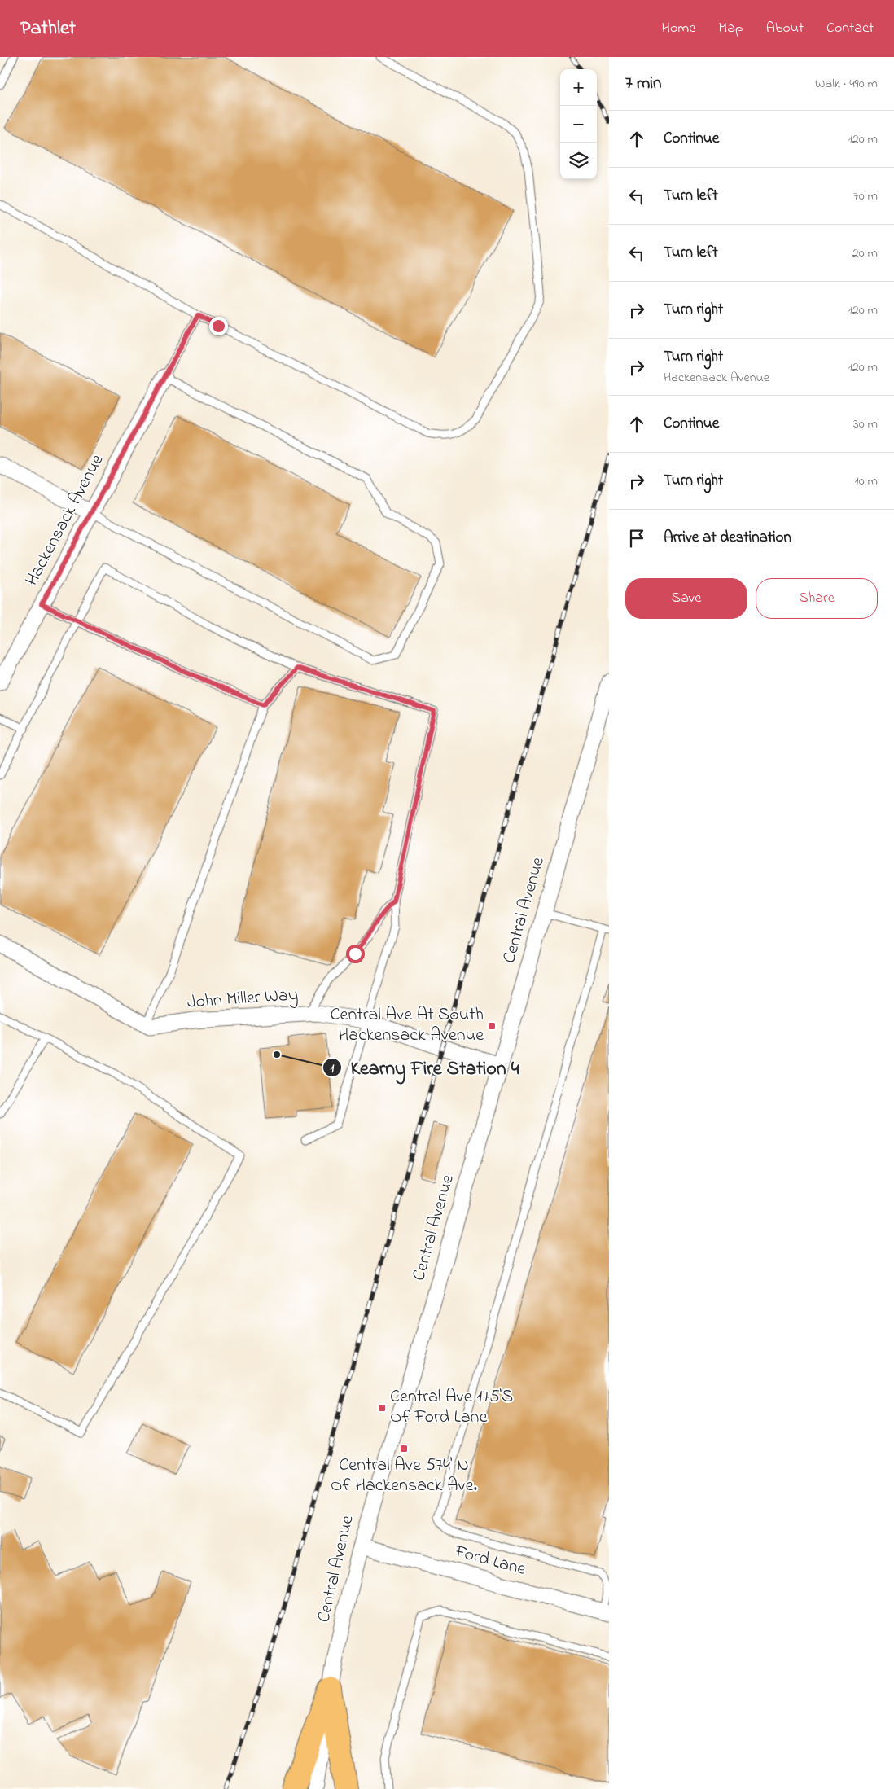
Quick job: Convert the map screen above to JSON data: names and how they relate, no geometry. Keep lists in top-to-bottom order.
{
  "streets": {
    "street": [
      "Hackensack Avenue",
      "Central Avenue",
      "John Miller Way",
      "Ford Lane"
    ]
  },
  "crossings": [
    ["Central Avenue", "John Miller Way"],
    ["Central Avenue", "Ford Lane"]
  ],
  "places": {
    "transit": ["Central Ave At South Hackensack Avenue", "Central Ave 175'S Of Ford Lane", "Central Ave 574' N Of Hackensack Ave."],
    "other": ["Kearny Fire Station 4"]
  },
  "page": {
    "header": "Pathlet",
    "nav": [
      "Home",
      "Map",
      "About",
      "Contact"
    ],
    "heading": ["7 min", "Walk · 490 m"],
    "map_buttons": ["+", "−"],
    "list": [
      ["Continue", "120 m"],
      ["Turn left", "70 m"],
      ["Turn left", "20 m"],
      ["Turn right", "120 m"],
      ["Turn right", "Hackensack Avenue", "120 m"],
      ["Continue", "30 m"],
      ["Turn right", "10 m"],
      "Arrive at destination"
    ],
    "buttons": ["Save", "Share"]
  }
}
